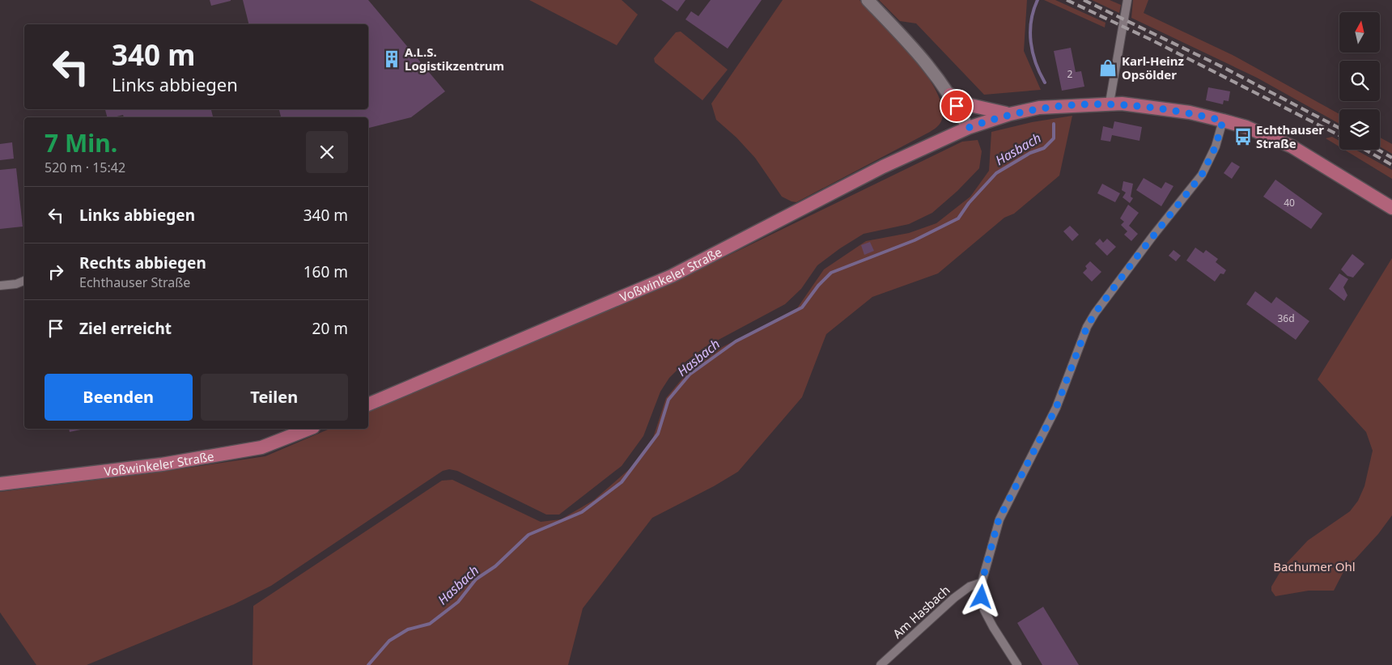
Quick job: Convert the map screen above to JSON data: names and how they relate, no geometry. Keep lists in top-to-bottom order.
{
  "streets": {
    "main road": ["Voßwinkeler Straße"],
    "street": ["Am Hasbach"]
  },
  "water": ["Hasbach"],
  "parks": ["Bachumer Ohl"],
  "places": {
    "building": ["A.L.S. Logistikzentrum"],
    "shop": ["Karl-Heinz Opsölder"],
    "bus stop": ["Echthauser Straße"]
  },
  "house_numbers": ["2", "40", "36d"],
  "north": "top",
  "page": {
    "turn": ["340 m", "Links abbiegen"],
    "heading": ["7 Min.", "520 m · 15:42"],
    "list": [
      {
        "name": "Links abbiegen",
        "value": "340 m"
      },
      {
        "name": "Rechts abbiegen",
        "note": "Echthauser Straße",
        "value": "160 m"
      },
      {
        "name": "Ziel erreicht",
        "value": "20 m"
      }
    ],
    "buttons": ["Beenden", "Teilen"]
  }
}
